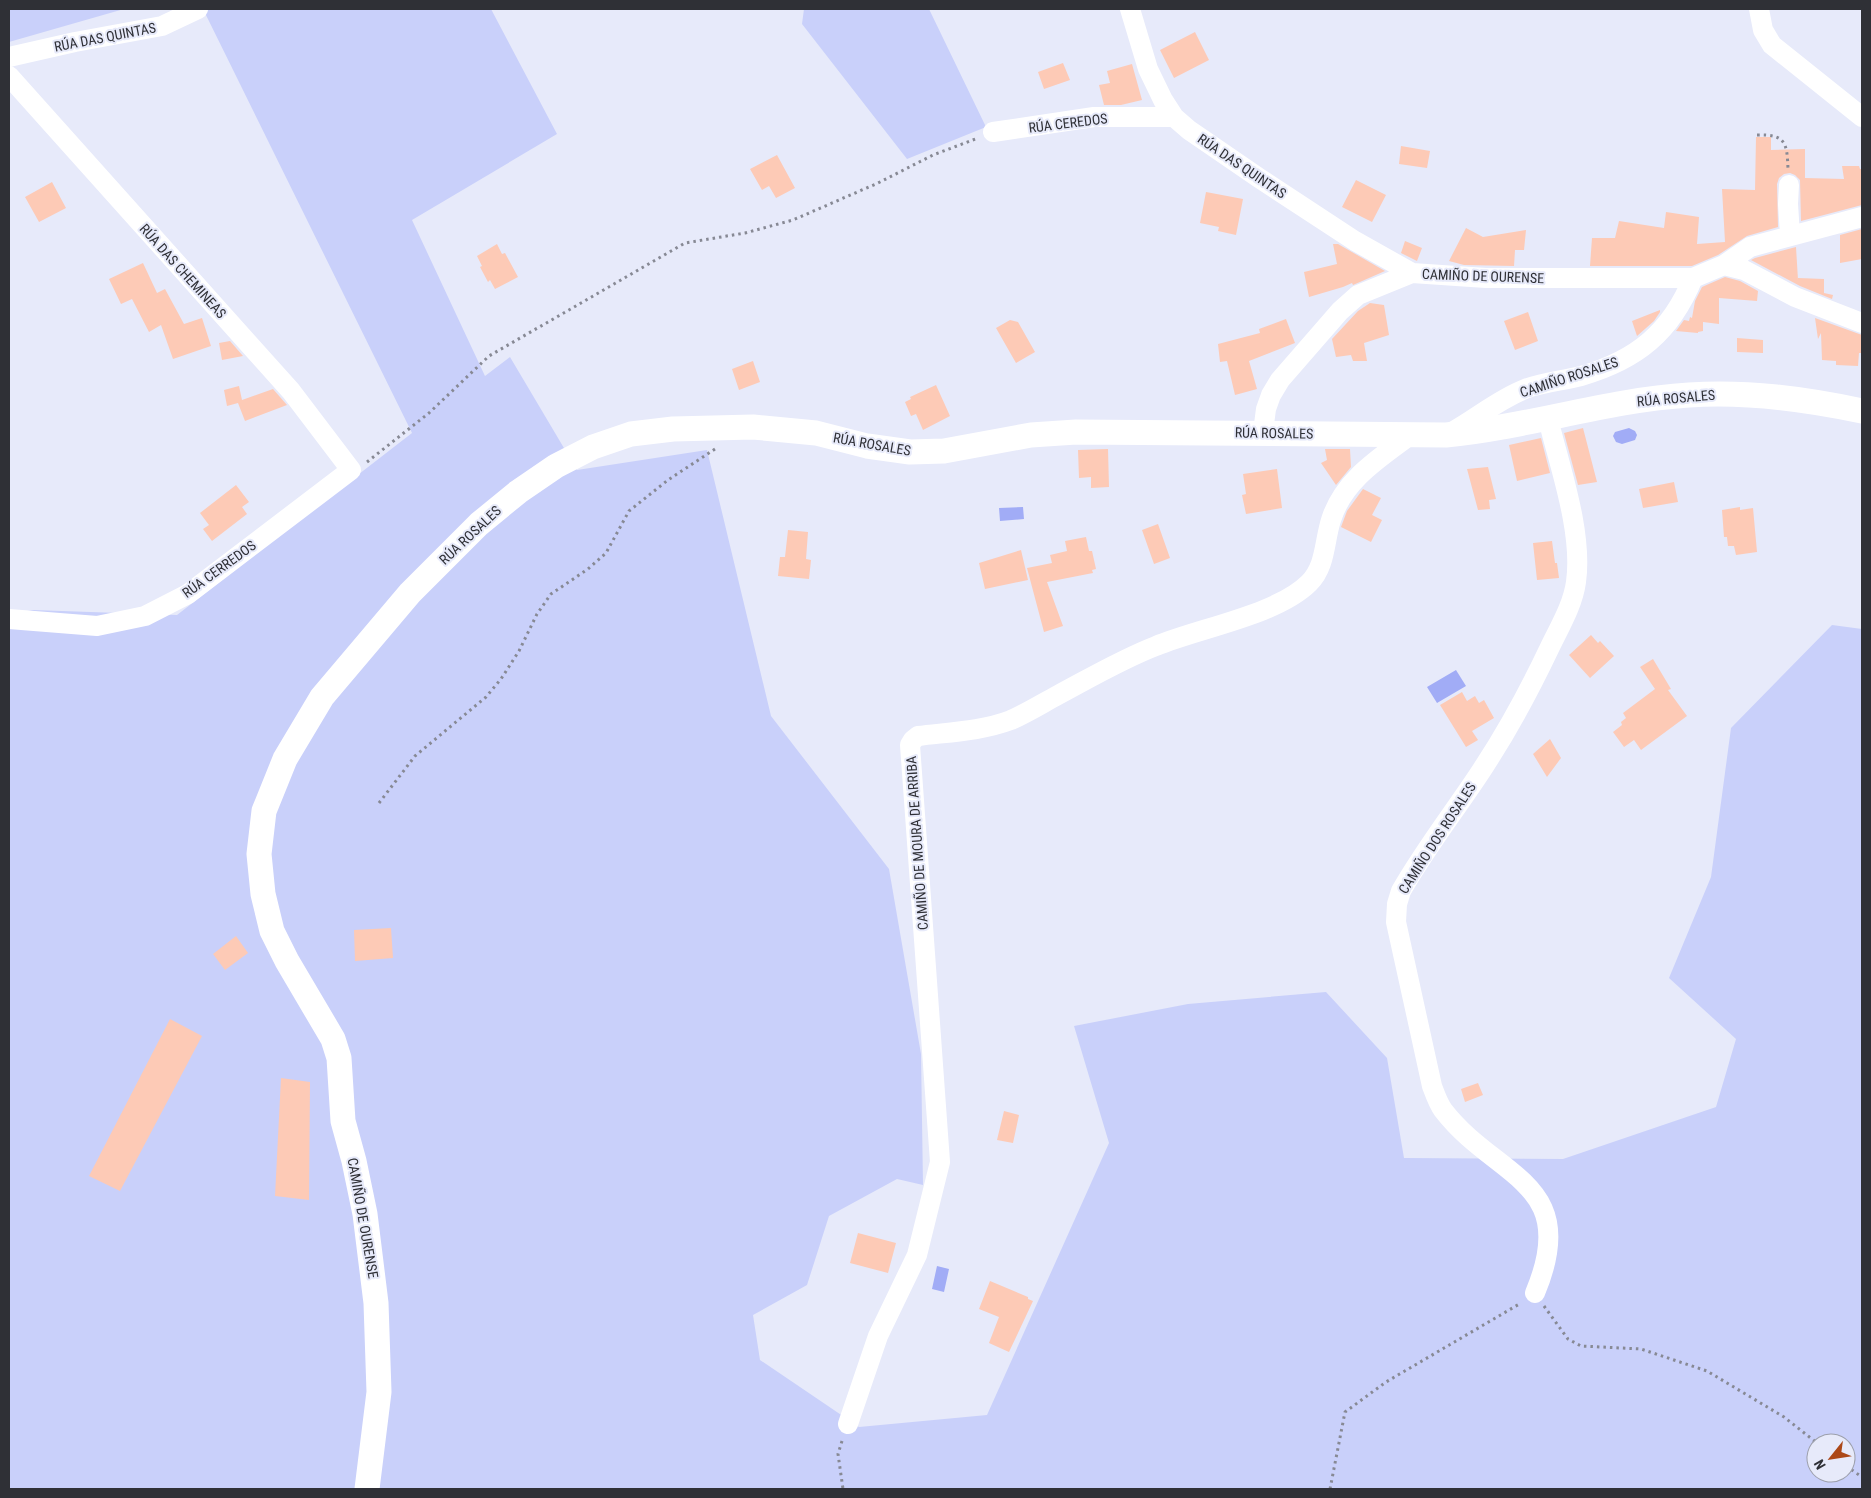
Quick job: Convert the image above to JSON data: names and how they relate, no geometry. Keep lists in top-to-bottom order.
{
  "streets": {
    "street": [
      "RÚA DAS QUINTAS",
      "RÚA CEREDOS",
      "RÚA DAS CHEMINEAS",
      "CAMIÑO DE OURENSE",
      "CAMIÑO ROSALES",
      "RÚA ROSALES",
      "RÚA CERREDOS",
      "CAMIÑO DOS ROSALES",
      "CAMIÑO DE MOURA DE ARRIBA"
    ]
  },
  "crossings": [
    ["RÚA DAS QUINTAS", "RÚA CEREDOS"],
    ["RÚA DAS QUINTAS", "CAMIÑO DE OURENSE"],
    ["RÚA DAS CHEMINEAS", "RÚA CERREDOS"],
    ["CAMIÑO DE OURENSE", "CAMIÑO ROSALES"],
    ["CAMIÑO DE OURENSE", "RÚA ROSALES"],
    ["CAMIÑO ROSALES", "RÚA ROSALES"],
    ["RÚA ROSALES", "CAMIÑO DOS ROSALES"],
    ["RÚA ROSALES", "CAMIÑO DE MOURA DE ARRIBA"]
  ],
  "north": "bottom left"
}
